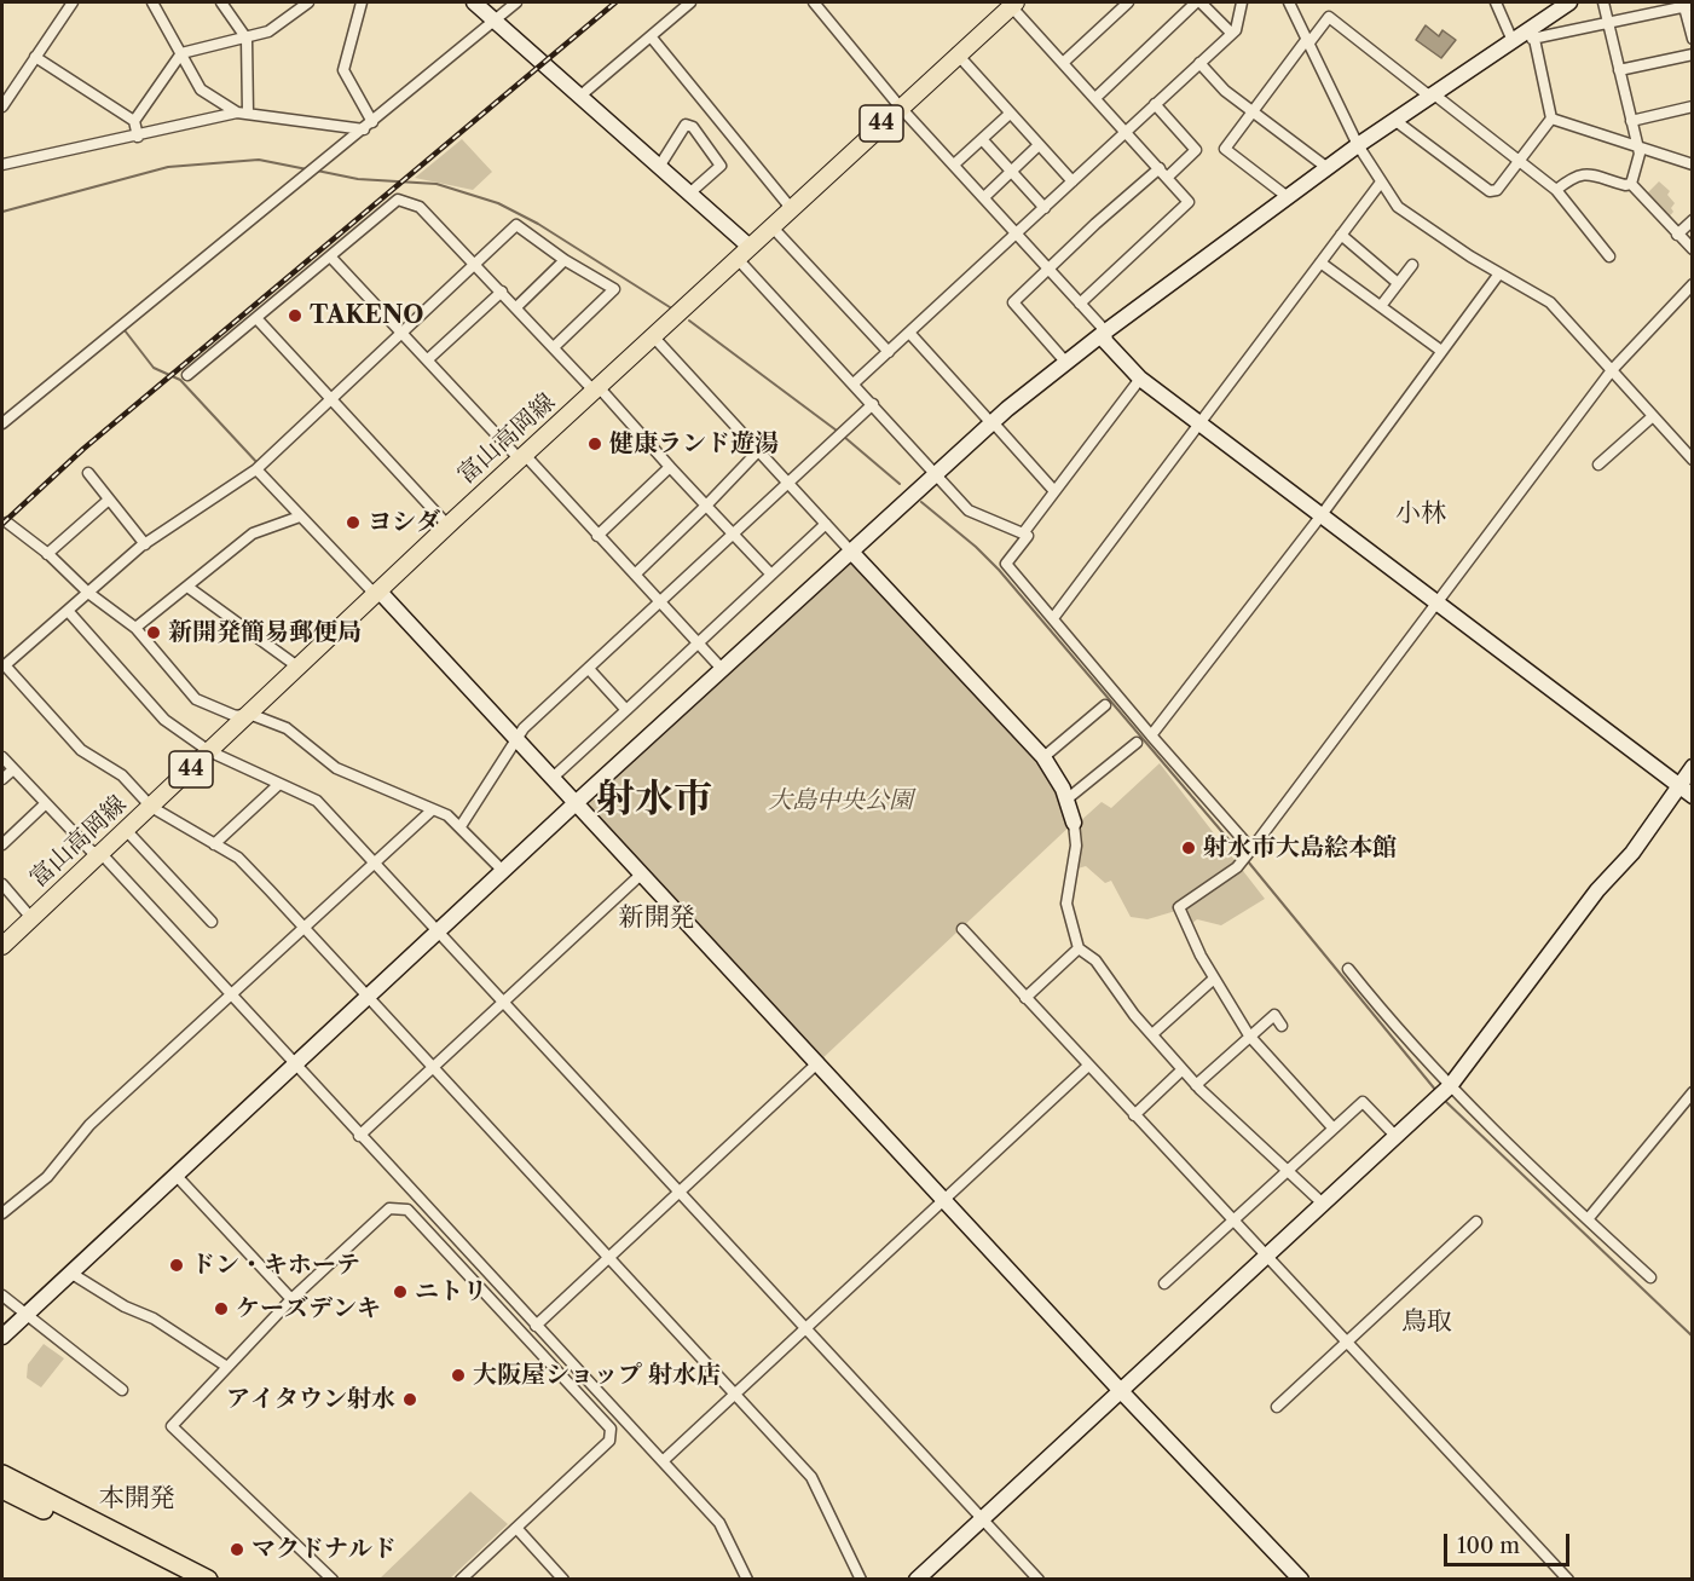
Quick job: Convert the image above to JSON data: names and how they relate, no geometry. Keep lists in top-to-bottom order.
{
  "streets": {
    "main road": ["44", "富山高岡線"]
  },
  "districts": [
    "小林",
    "射水市",
    "新開発",
    "鳥取",
    "本開発"
  ],
  "parks": ["大島中央公園"],
  "places": [
    "TAKENO",
    "健康ランド遊湯",
    "ヨシダ",
    "新開発簡易郵便局",
    "射水市大島絵本館",
    "ドン・キホーテ",
    "ニトリ",
    "ケーズデンキ",
    "大阪屋ショップ 射水店",
    "アイタウン射水",
    "マクドナルド"
  ],
  "scale_bar": "100 m"
}
